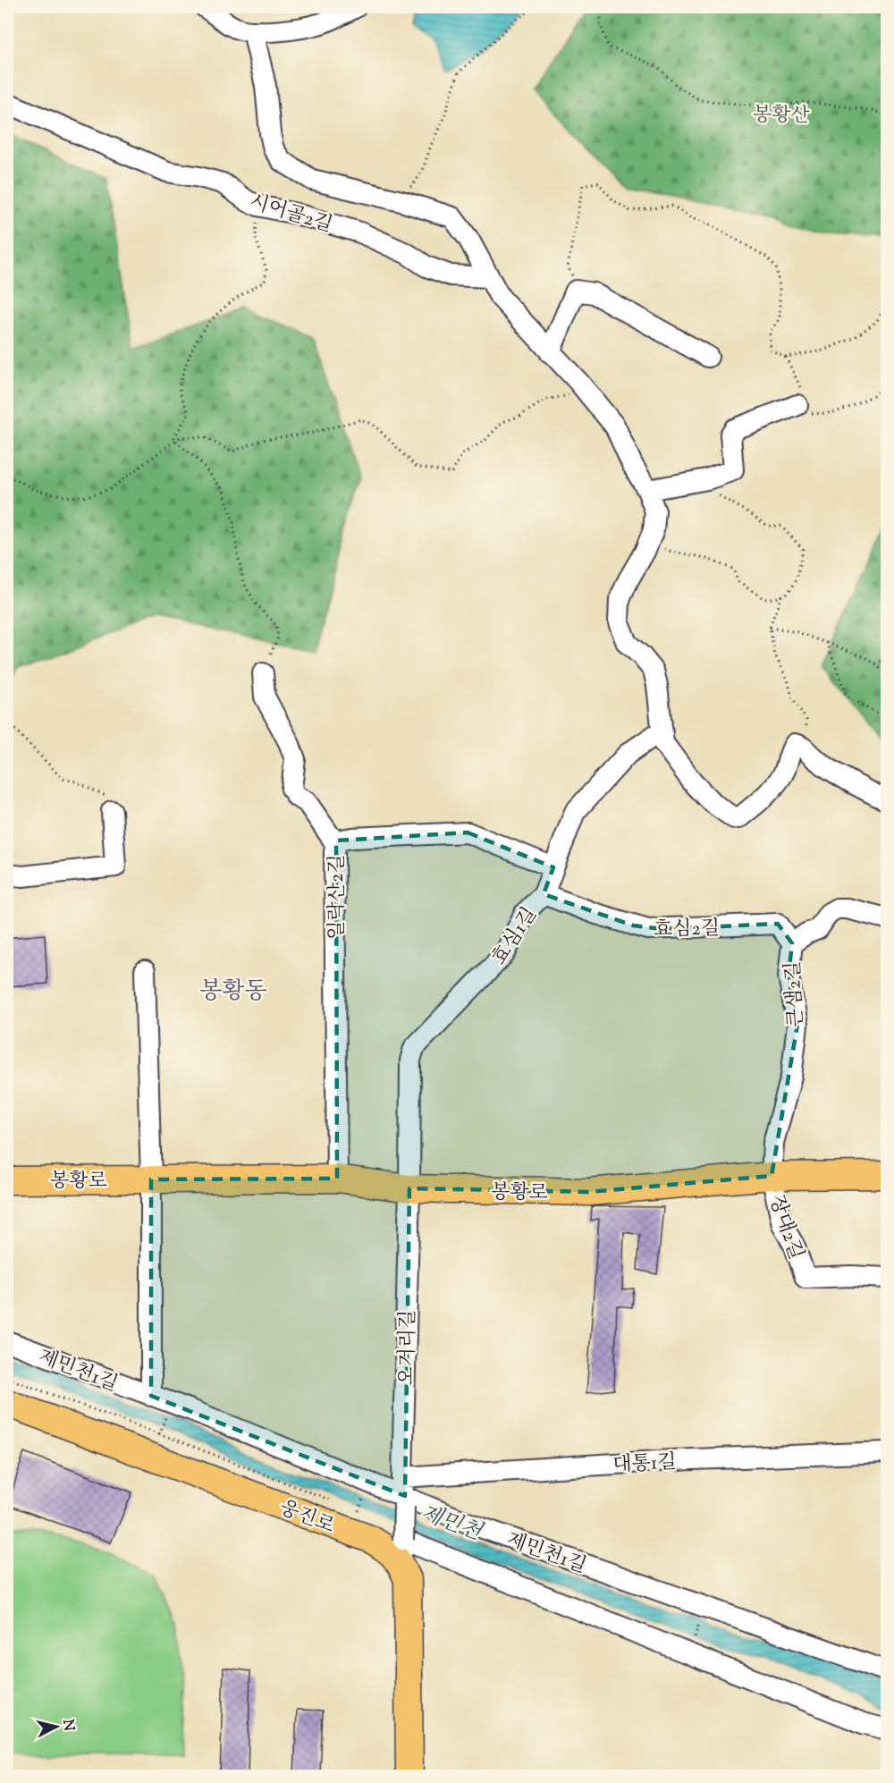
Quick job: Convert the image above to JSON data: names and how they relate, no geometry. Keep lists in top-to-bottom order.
{
  "streets": {
    "main road": ["봉황로", "웅진로"],
    "street": [
      "시어골2길",
      "일락산2길",
      "효심2길",
      "효심1길",
      "큰샘2길",
      "장대2길",
      "오거리길",
      "제민천1길",
      "대통1길"
    ]
  },
  "crossings": [
    ["시어골2길", "효심1길"],
    ["일락산2길", "효심1길"],
    ["일락산2길", "봉황로"],
    ["효심2길", "효심1길"],
    ["효심2길", "큰샘2길"],
    ["효심1길", "봉황로"],
    ["효심1길", "오거리길"],
    ["큰샘2길", "봉황로"],
    ["큰샘2길", "장대2길"],
    ["봉황로", "장대2길"],
    ["봉황로", "오거리길"],
    ["봉황로", "제민천1길"],
    ["오거리길", "제민천1길"],
    ["오거리길", "대통1길"],
    ["오거리길", "웅진로"],
    ["제민천1길", "대통1길"]
  ],
  "districts": ["봉황동"],
  "water": ["제민천"],
  "parks": ["봉황산"],
  "north": "right"
}
